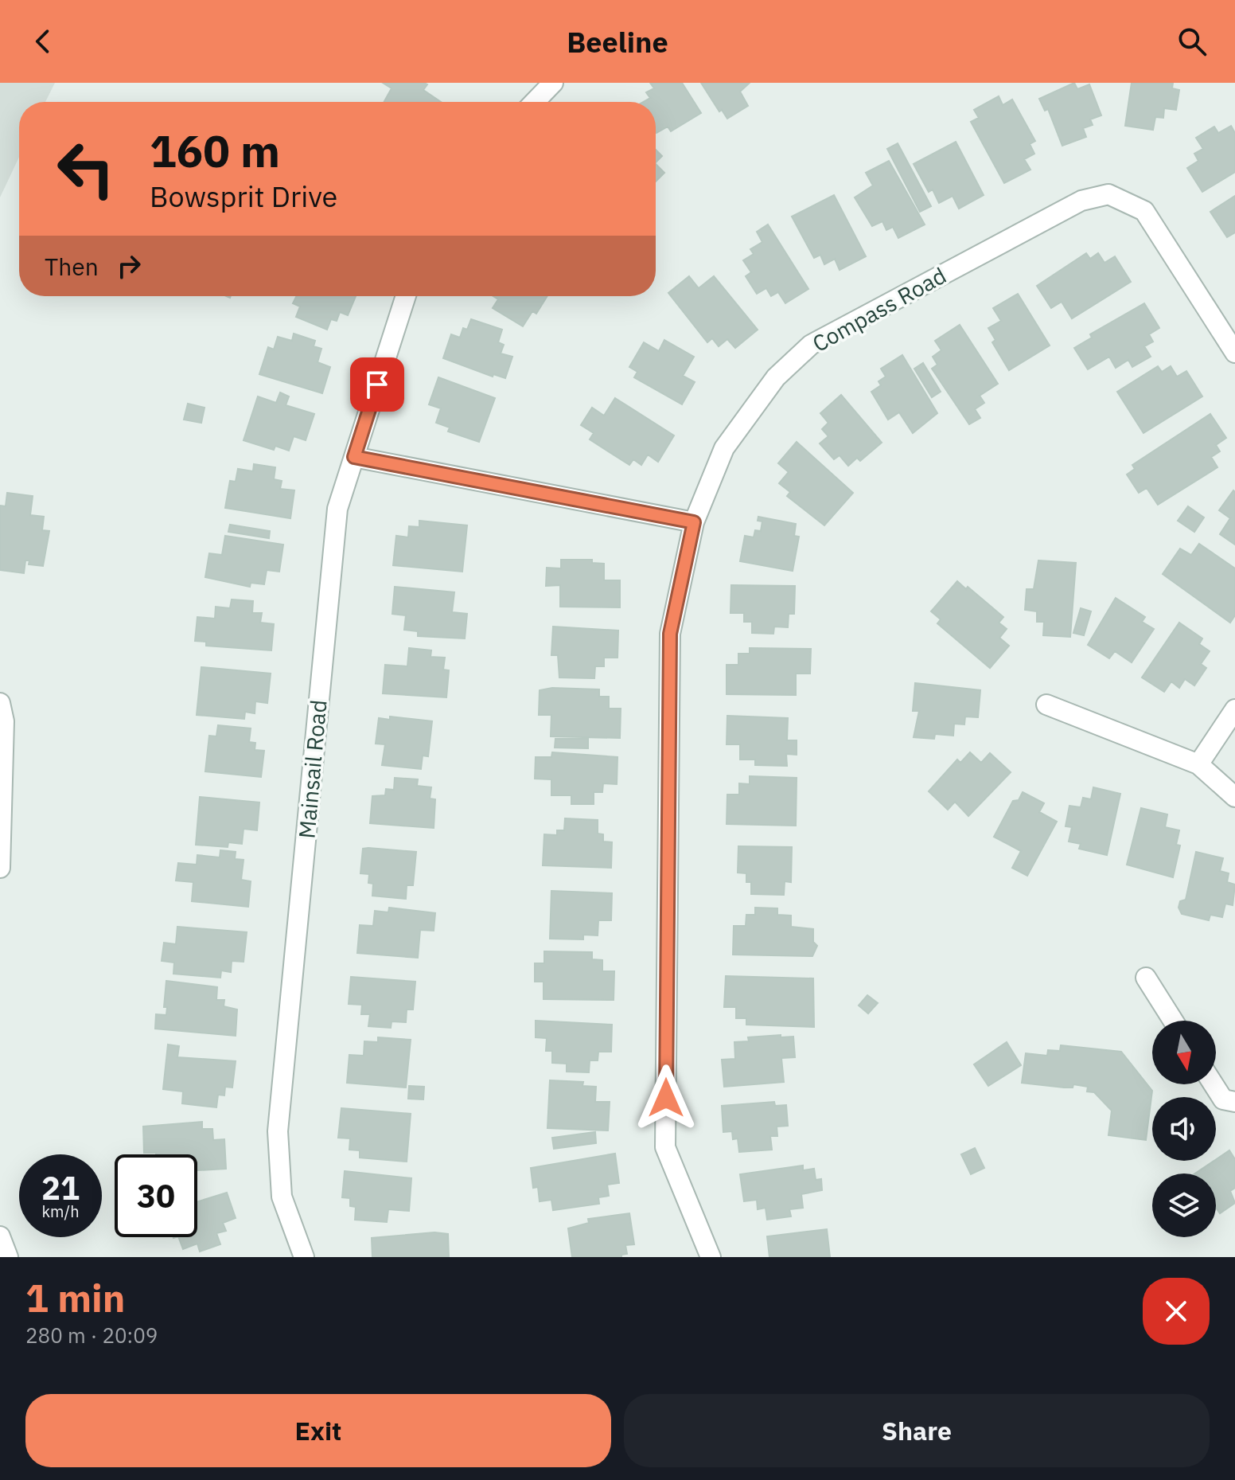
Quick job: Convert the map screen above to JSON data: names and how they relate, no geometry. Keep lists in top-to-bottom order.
{
  "streets": {
    "street": ["Compass Road", "Mainsail Road"]
  },
  "north": "bottom",
  "page": {
    "header": "Beeline",
    "turn": ["160 m", "Bowsprit Drive"],
    "then": "Then",
    "speed": "21 km/h",
    "limit": "30",
    "heading": ["1 min", "280 m · 20:09"],
    "buttons": ["Exit", "Share"]
  }
}
